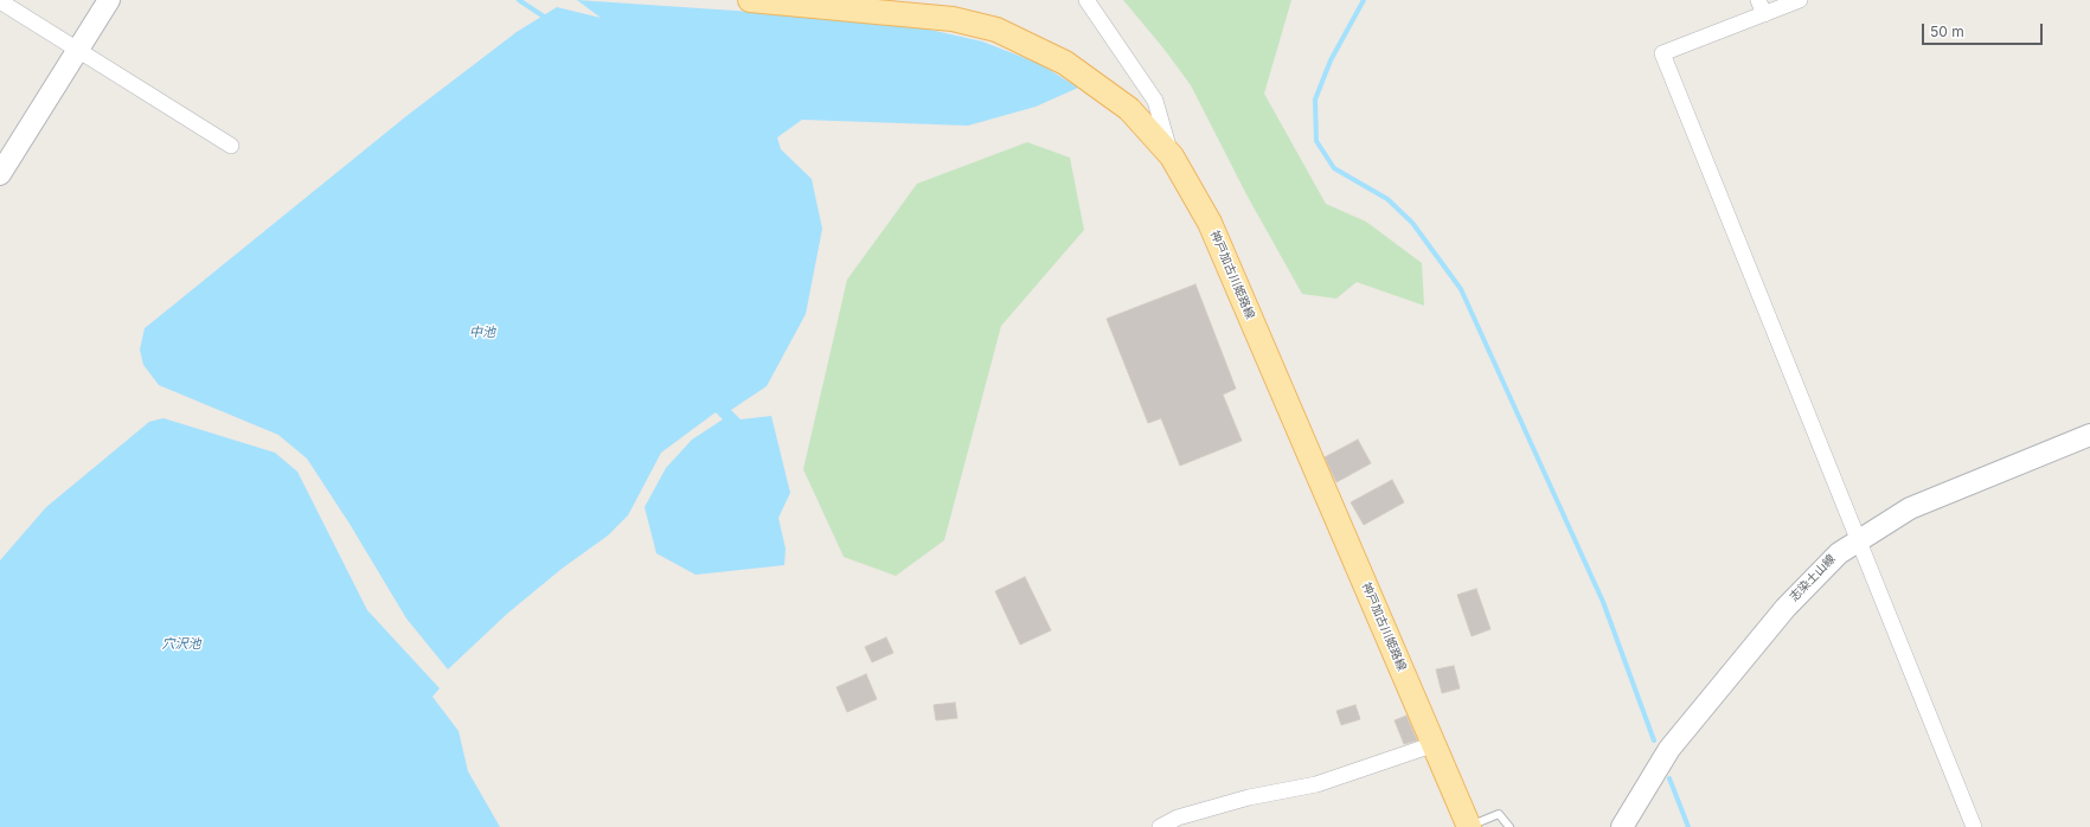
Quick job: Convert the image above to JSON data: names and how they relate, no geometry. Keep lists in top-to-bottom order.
{
  "streets": {
    "main road": ["神戸加古川姫路線", "志染土山線"]
  },
  "water": ["中池", "穴沢池"],
  "scale_bar": "50 m"
}
